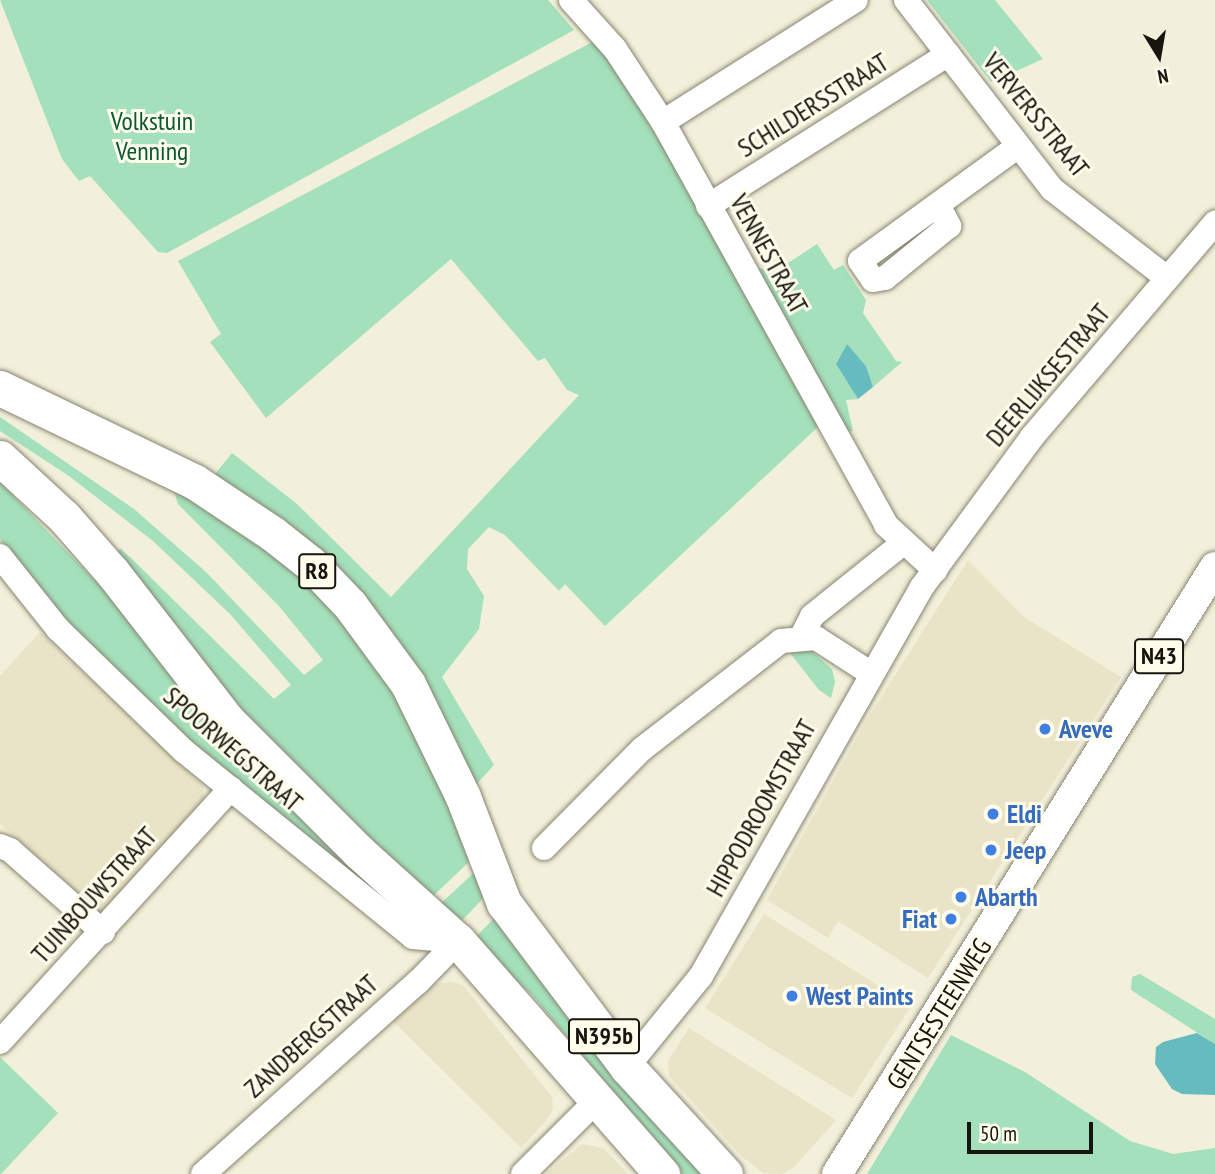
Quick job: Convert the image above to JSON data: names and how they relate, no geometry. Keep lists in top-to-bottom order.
{
  "streets": {
    "highway": ["R8", "N395b"],
    "main road": ["N43", "GENTSESTEENWEG"],
    "street": [
      "SCHILDERSSTRAAT",
      "VERVERSSTRAAT",
      "VENNESTRAAT",
      "DEERLIJKSESTRAAT",
      "SPOORWEGSTRAAT",
      "HIPPODROOMSTRAAT",
      "TUINBOUWSTRAAT",
      "ZANDBERGSTRAAT"
    ]
  },
  "crossings": [
    ["SCHILDERSSTRAAT", "VERVERSSTRAAT"],
    ["SCHILDERSSTRAAT", "VENNESTRAAT"],
    ["VERVERSSTRAAT", "DEERLIJKSESTRAAT"],
    ["DEERLIJKSESTRAAT", "HIPPODROOMSTRAAT"],
    ["R8", "N395b"],
    ["SPOORWEGSTRAAT", "TUINBOUWSTRAAT"],
    ["SPOORWEGSTRAAT", "ZANDBERGSTRAAT"],
    ["HIPPODROOMSTRAAT", "N395b"]
  ],
  "parks": ["Volkstuin Venning"],
  "places": [
    "Aveve",
    "Eldi",
    "Jeep",
    "Abarth",
    "Fiat",
    "West Paints"
  ],
  "scale_bar": "50 m",
  "north": "bottom"
}
